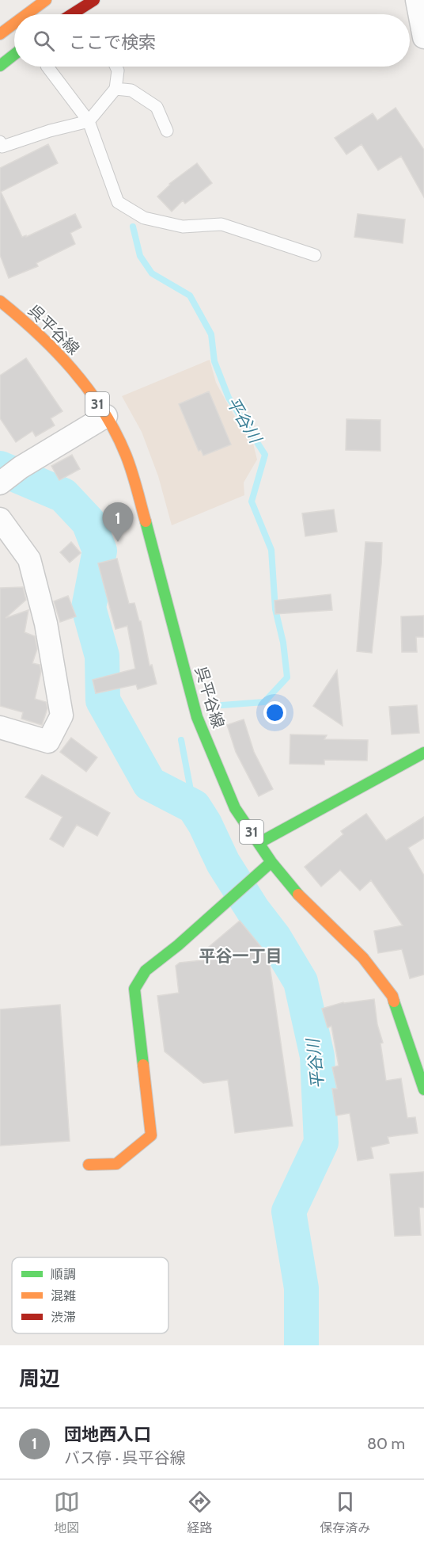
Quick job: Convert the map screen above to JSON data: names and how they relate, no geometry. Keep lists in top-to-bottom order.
{
  "streets": {
    "main road": ["呉平谷線", "31"]
  },
  "districts": ["平谷一丁目"],
  "water": ["平谷川"],
  "legend": ["順調", "混雑", "渋滞"],
  "page": {
    "search": "ここで検索",
    "pins": "1",
    "heading": "周辺",
    "list": [
      {
        "mark": "1",
        "name": "団地西入口",
        "note": "バス停 · 呉平谷線",
        "value": "80 m"
      }
    ],
    "nav": ["地図", "経路", "保存済み"]
  }
}
